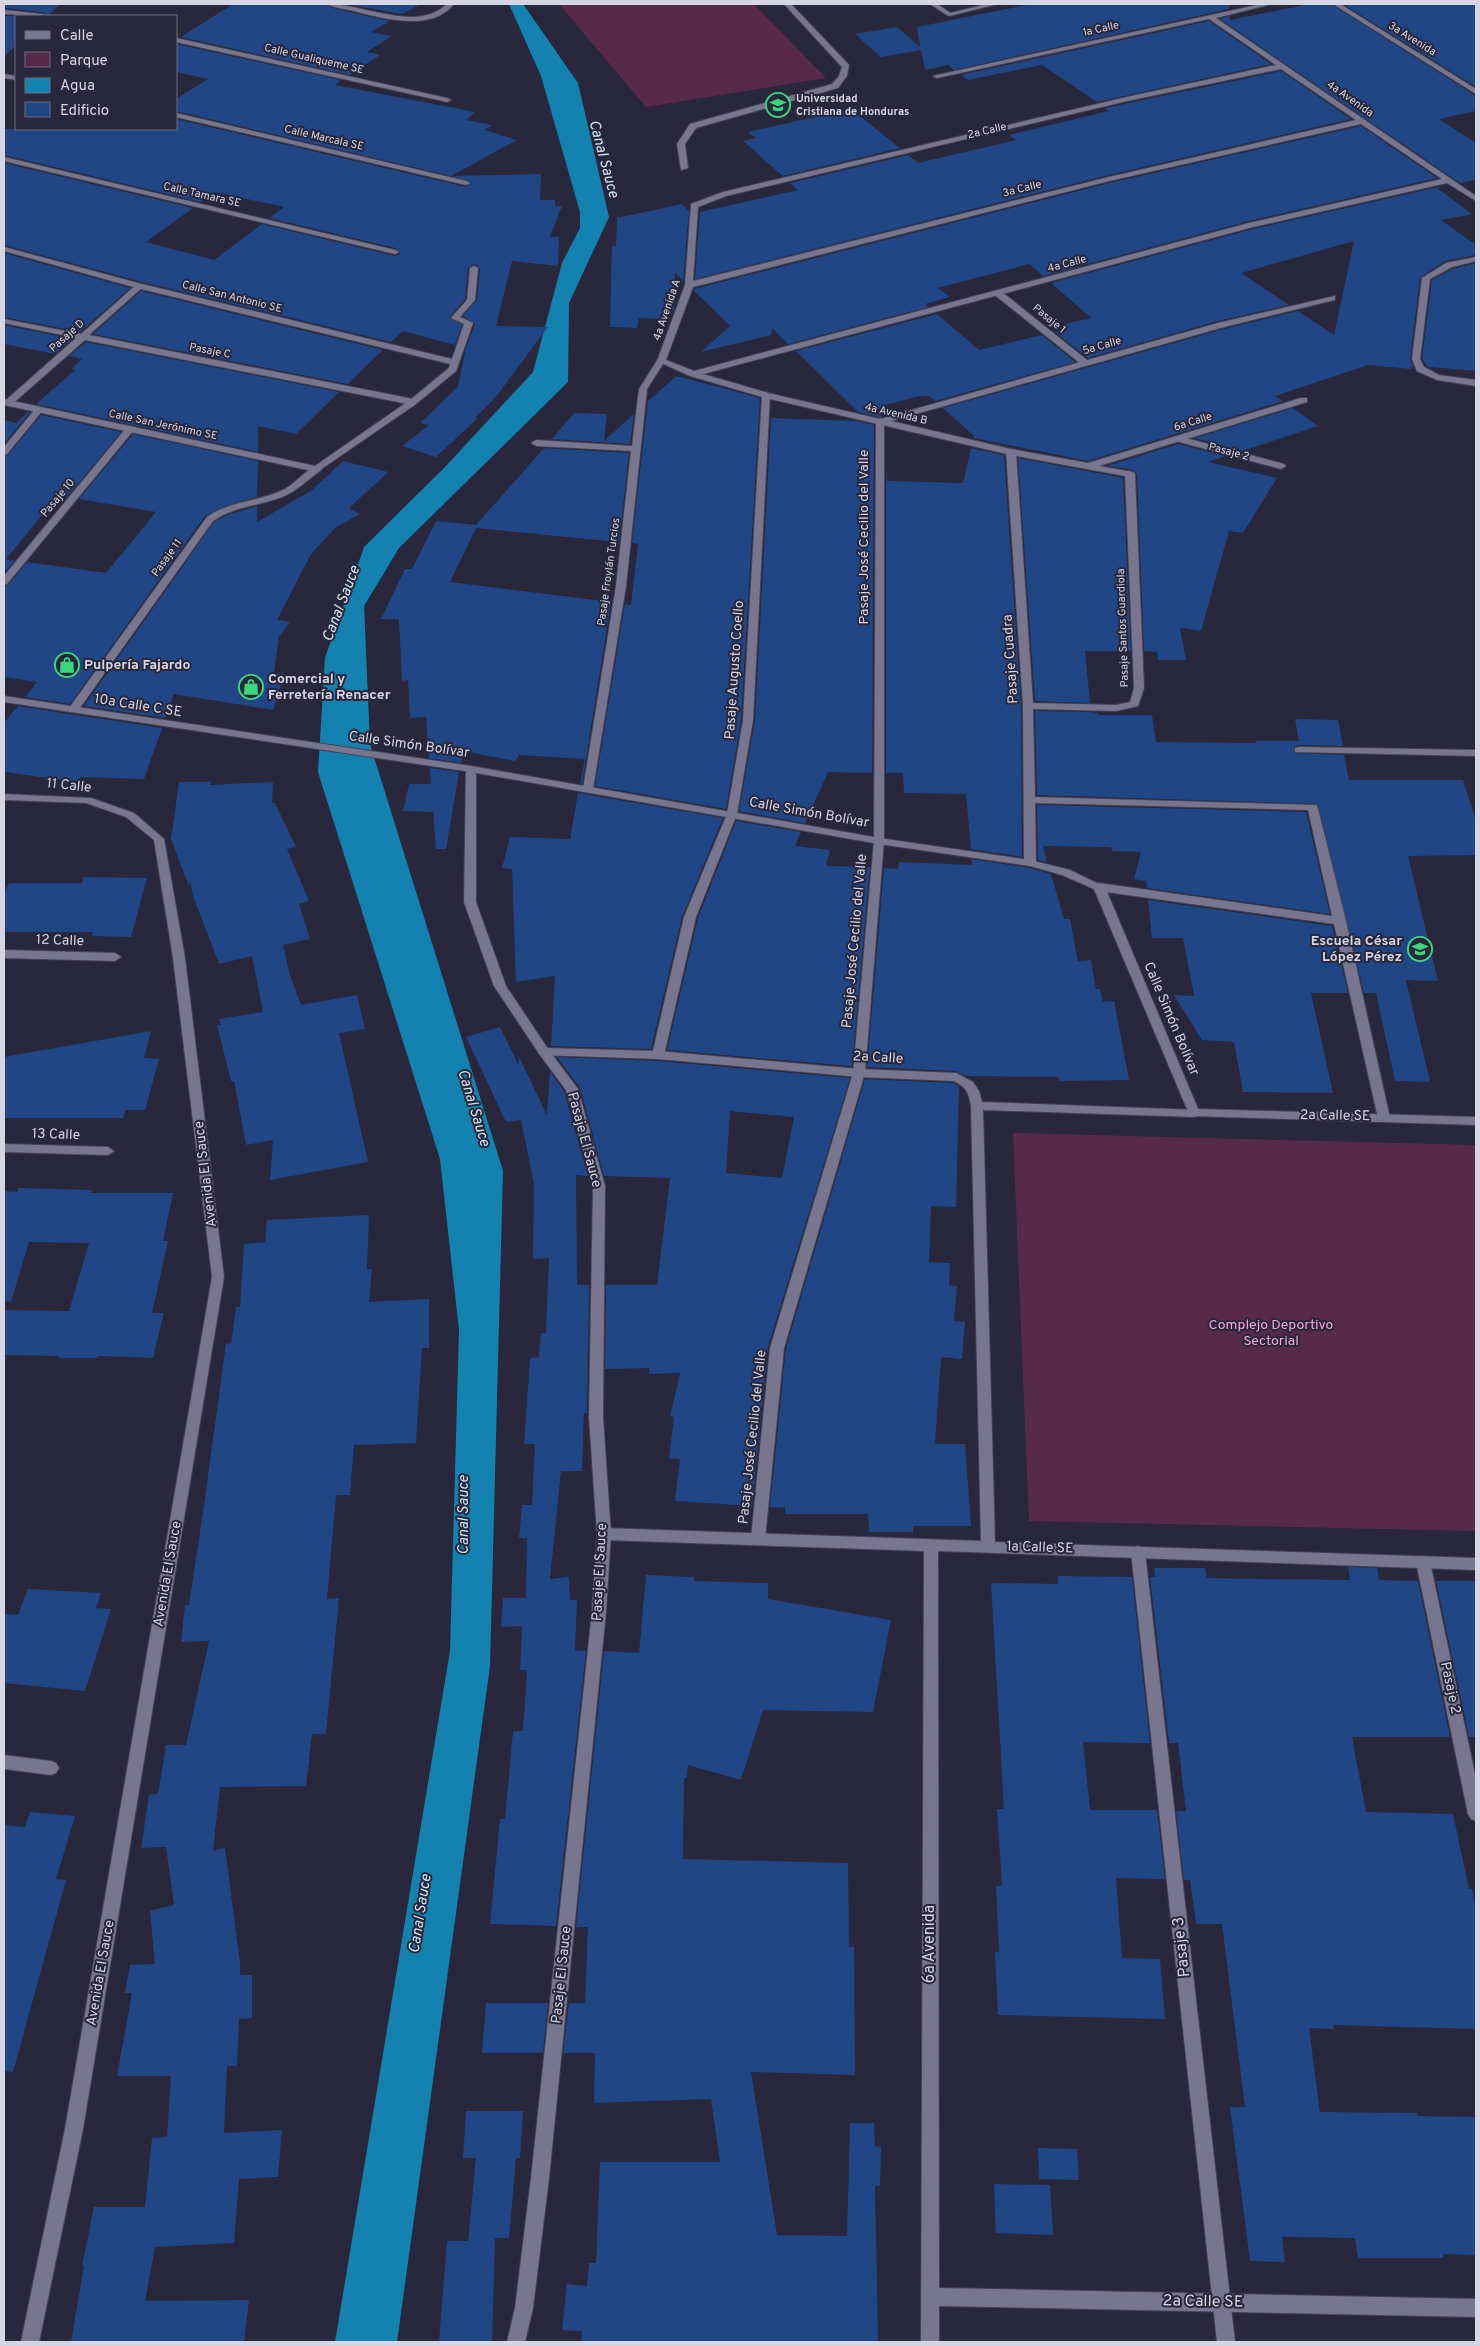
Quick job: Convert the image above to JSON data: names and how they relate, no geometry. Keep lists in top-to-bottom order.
{
  "streets": {
    "street": [
      "1a Calle",
      "3a Avenida",
      "Calle Gualiqueme SE",
      "4a Avenida",
      "2a Calle",
      "Calle Marcala SE",
      "3a Calle",
      "Calle Tamara SE",
      "4a Calle",
      "Calle San Antonio SE",
      "4a Avenida A",
      "Pasaje 1",
      "Pasaje D",
      "5a Calle",
      "Pasaje C",
      "4a Avenida B",
      "6a Calle",
      "Calle San Jerónimo SE",
      "Pasaje 2",
      "Pasaje 10",
      "Pasaje José Cecilio del Valle",
      "Pasaje 11",
      "Pasaje Froylán Turcios",
      "Pasaje Santos Guardiola",
      "Pasaje Cuadra",
      "Pasaje Augusto Coello",
      "10a Calle C SE",
      "Calle Simón Bolívar",
      "11 Calle",
      "12 Calle",
      "2a Calle SE",
      "13 Calle",
      "Pasaje El Sauce",
      "Avenida El Sauce",
      "1a Calle SE",
      "6a Avenida",
      "Pasaje 3"
    ]
  },
  "crossings": [
    ["1a Calle", "4a Avenida"],
    ["4a Avenida", "2a Calle"],
    ["4a Avenida", "3a Calle"],
    ["4a Avenida", "4a Calle"],
    ["2a Calle", "4a Avenida A"],
    ["2a Calle", "Pasaje José Cecilio del Valle"],
    ["2a Calle", "Pasaje Augusto Coello"],
    ["2a Calle", "Pasaje El Sauce"],
    ["2a Calle", "1a Calle SE"],
    ["3a Calle", "4a Avenida A"],
    ["4a Calle", "Pasaje 1"],
    ["4a Calle", "4a Avenida B"],
    ["Calle San Antonio SE", "Pasaje D"],
    ["Calle San Antonio SE", "Pasaje 11"],
    ["4a Avenida A", "4a Avenida B"],
    ["4a Avenida A", "Pasaje Froylán Turcios"],
    ["Pasaje 1", "5a Calle"],
    ["Pasaje D", "Pasaje C"],
    ["Pasaje D", "Calle San Jerónimo SE"],
    ["5a Calle", "4a Avenida B"],
    ["5a Calle", "Pasaje José Cecilio del Valle"],
    ["Pasaje C", "Pasaje 11"],
    ["4a Avenida B", "6a Calle"],
    ["4a Avenida B", "Pasaje José Cecilio del Valle"],
    ["4a Avenida B", "Pasaje Froylán Turcios"],
    ["4a Avenida B", "Pasaje Santos Guardiola"],
    ["4a Avenida B", "Pasaje Cuadra"],
    ["4a Avenida B", "Pasaje Augusto Coello"],
    ["6a Calle", "Pasaje 2"],
    ["Calle San Jerónimo SE", "Pasaje 10"],
    ["Calle San Jerónimo SE", "Pasaje 11"],
    ["Pasaje 2", "1a Calle SE"],
    ["Pasaje José Cecilio del Valle", "Calle Simón Bolívar"],
    ["Pasaje José Cecilio del Valle", "1a Calle SE"],
    ["Pasaje 11", "10a Calle C SE"],
    ["Pasaje Froylán Turcios", "Calle Simón Bolívar"],
    ["Pasaje Santos Guardiola", "Pasaje Cuadra"],
    ["Pasaje Cuadra", "Calle Simón Bolívar"],
    ["Pasaje Augusto Coello", "Calle Simón Bolívar"],
    ["10a Calle C SE", "Calle Simón Bolívar"],
    ["Calle Simón Bolívar", "2a Calle SE"],
    ["Calle Simón Bolívar", "Pasaje El Sauce"],
    ["11 Calle", "Avenida El Sauce"],
    ["2a Calle SE", "6a Avenida"],
    ["2a Calle SE", "Pasaje 3"],
    ["Pasaje El Sauce", "1a Calle SE"],
    ["1a Calle SE", "6a Avenida"],
    ["1a Calle SE", "Pasaje 3"]
  ],
  "water": ["Canal Sauce"],
  "parks": ["Complejo Deportivo Sectorial"],
  "places": {
    "school or university": ["Universidad Cristiana de Honduras", "Escuela César López Pérez"],
    "shop": ["Pulpería Fajardo", "Comercial y Ferretería Renacer"]
  },
  "legend": [
    "Calle",
    "Parque",
    "Agua",
    "Edificio"
  ]
}
